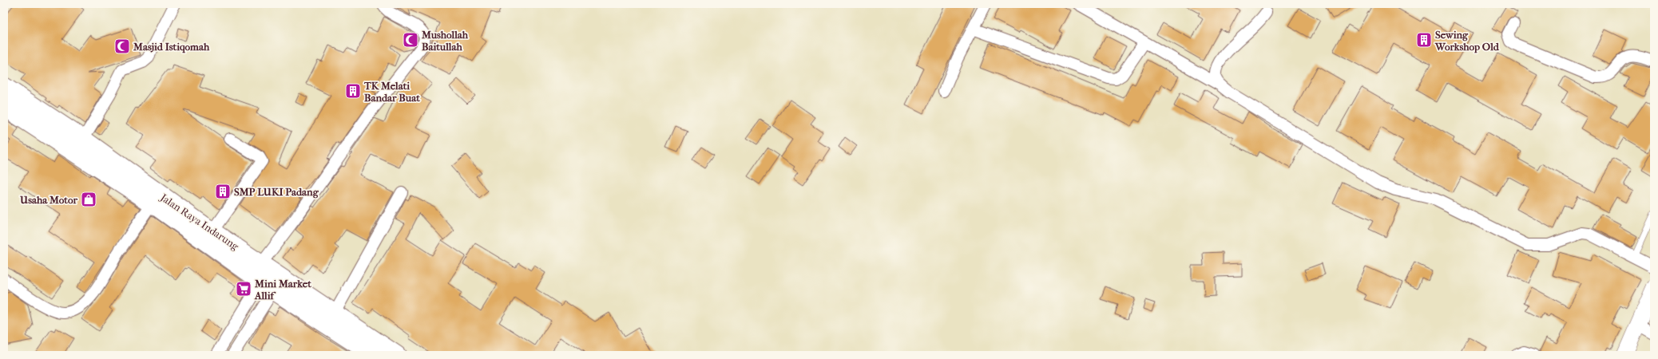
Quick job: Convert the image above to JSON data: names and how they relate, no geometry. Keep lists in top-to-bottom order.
{
  "streets": {
    "highway": ["Jalan Raya Indarung"]
  },
  "places": {
    "mosque": ["Mushollah Baitullah", "Masjid Istiqomah"],
    "building": ["Sewing Workshop Old", "TK Melati Bandar Buat", "SMP LUKI Padang"],
    "shop": ["Usaha Motor"],
    "supermarket": ["Mini Market Allif"]
  }
}
